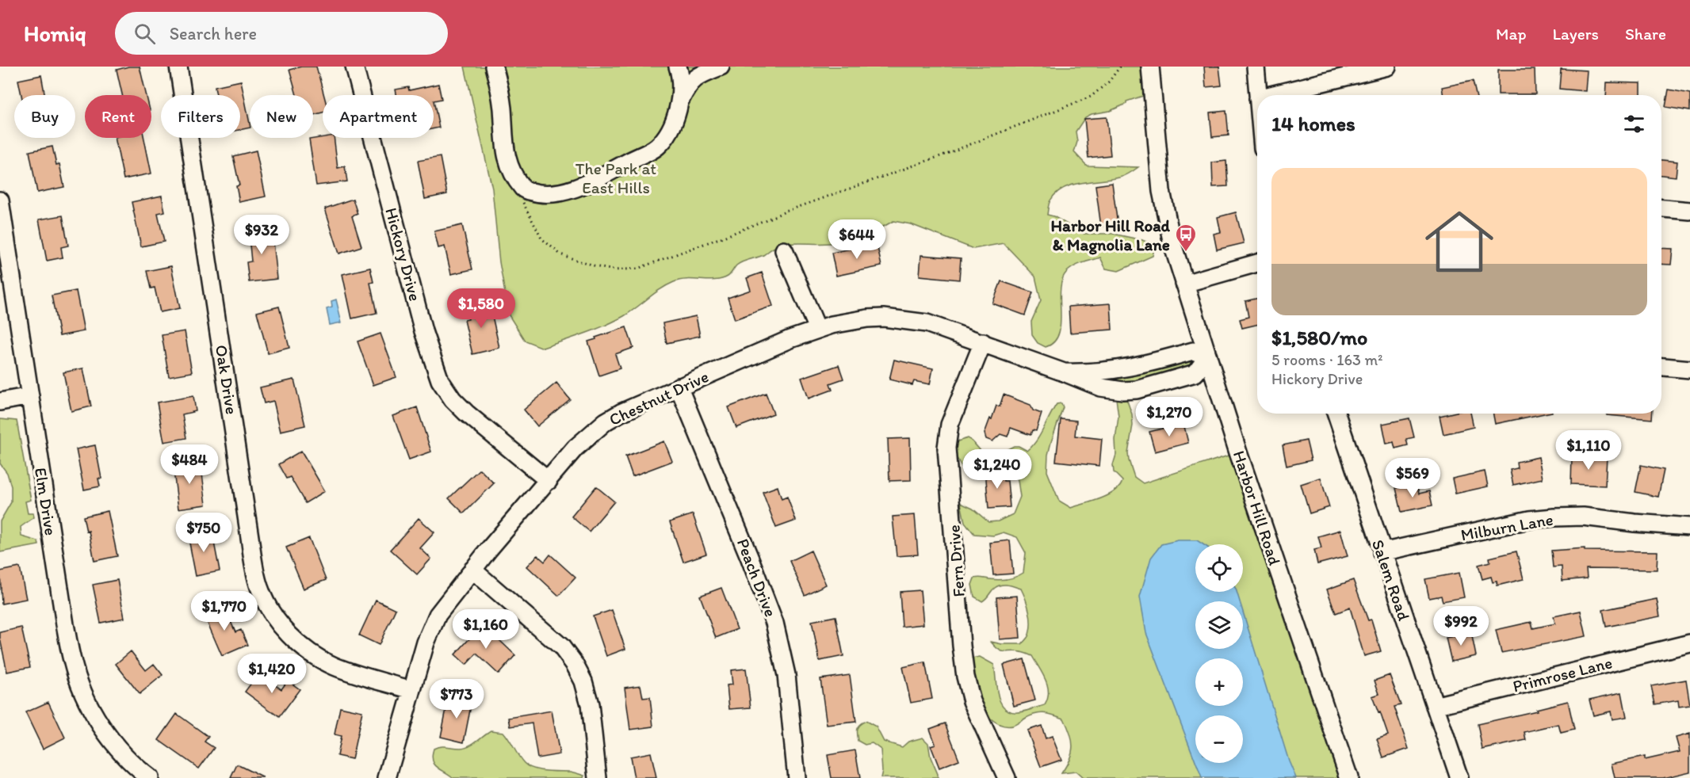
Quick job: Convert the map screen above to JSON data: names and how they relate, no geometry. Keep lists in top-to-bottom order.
{
  "streets": {
    "street": [
      "Hickory Drive",
      "Oak Drive",
      "Chestnut Drive",
      "Elm Drive",
      "Harbor Hill Road",
      "Milburn Lane",
      "Fern Drive",
      "Peach Drive",
      "Salem Road",
      "Primrose Lane"
    ]
  },
  "crossings": [
    ["Hickory Drive", "Chestnut Drive"],
    ["Oak Drive", "Chestnut Drive"],
    ["Chestnut Drive", "Harbor Hill Road"],
    ["Chestnut Drive", "Fern Drive"],
    ["Chestnut Drive", "Peach Drive"],
    ["Milburn Lane", "Salem Road"],
    ["Salem Road", "Primrose Lane"]
  ],
  "parks": ["The Park at East Hills"],
  "places": {
    "bus stop": ["Harbor Hill Road & Magnolia Lane"]
  },
  "page": {
    "header": "Homiq",
    "search": "Search here",
    "nav": ["Map", "Layers", "Share"],
    "chip": [
      "Buy",
      "Rent",
      "Filters",
      "New",
      "Apartment"
    ],
    "heading": "14 homes",
    "list": [
      {
        "name": "$1,580/mo",
        "note": "5 rooms · 163 m² · Hickory Drive"
      }
    ],
    "price": [
      "$932",
      "$644",
      "$1,580",
      "$1,270",
      "$1,110",
      "$484",
      "$1,240",
      "$569",
      "$750",
      "$1,770",
      "$992",
      "$1,160",
      "$1,420",
      "$773"
    ],
    "map_buttons": ["+", "−"]
  }
}
